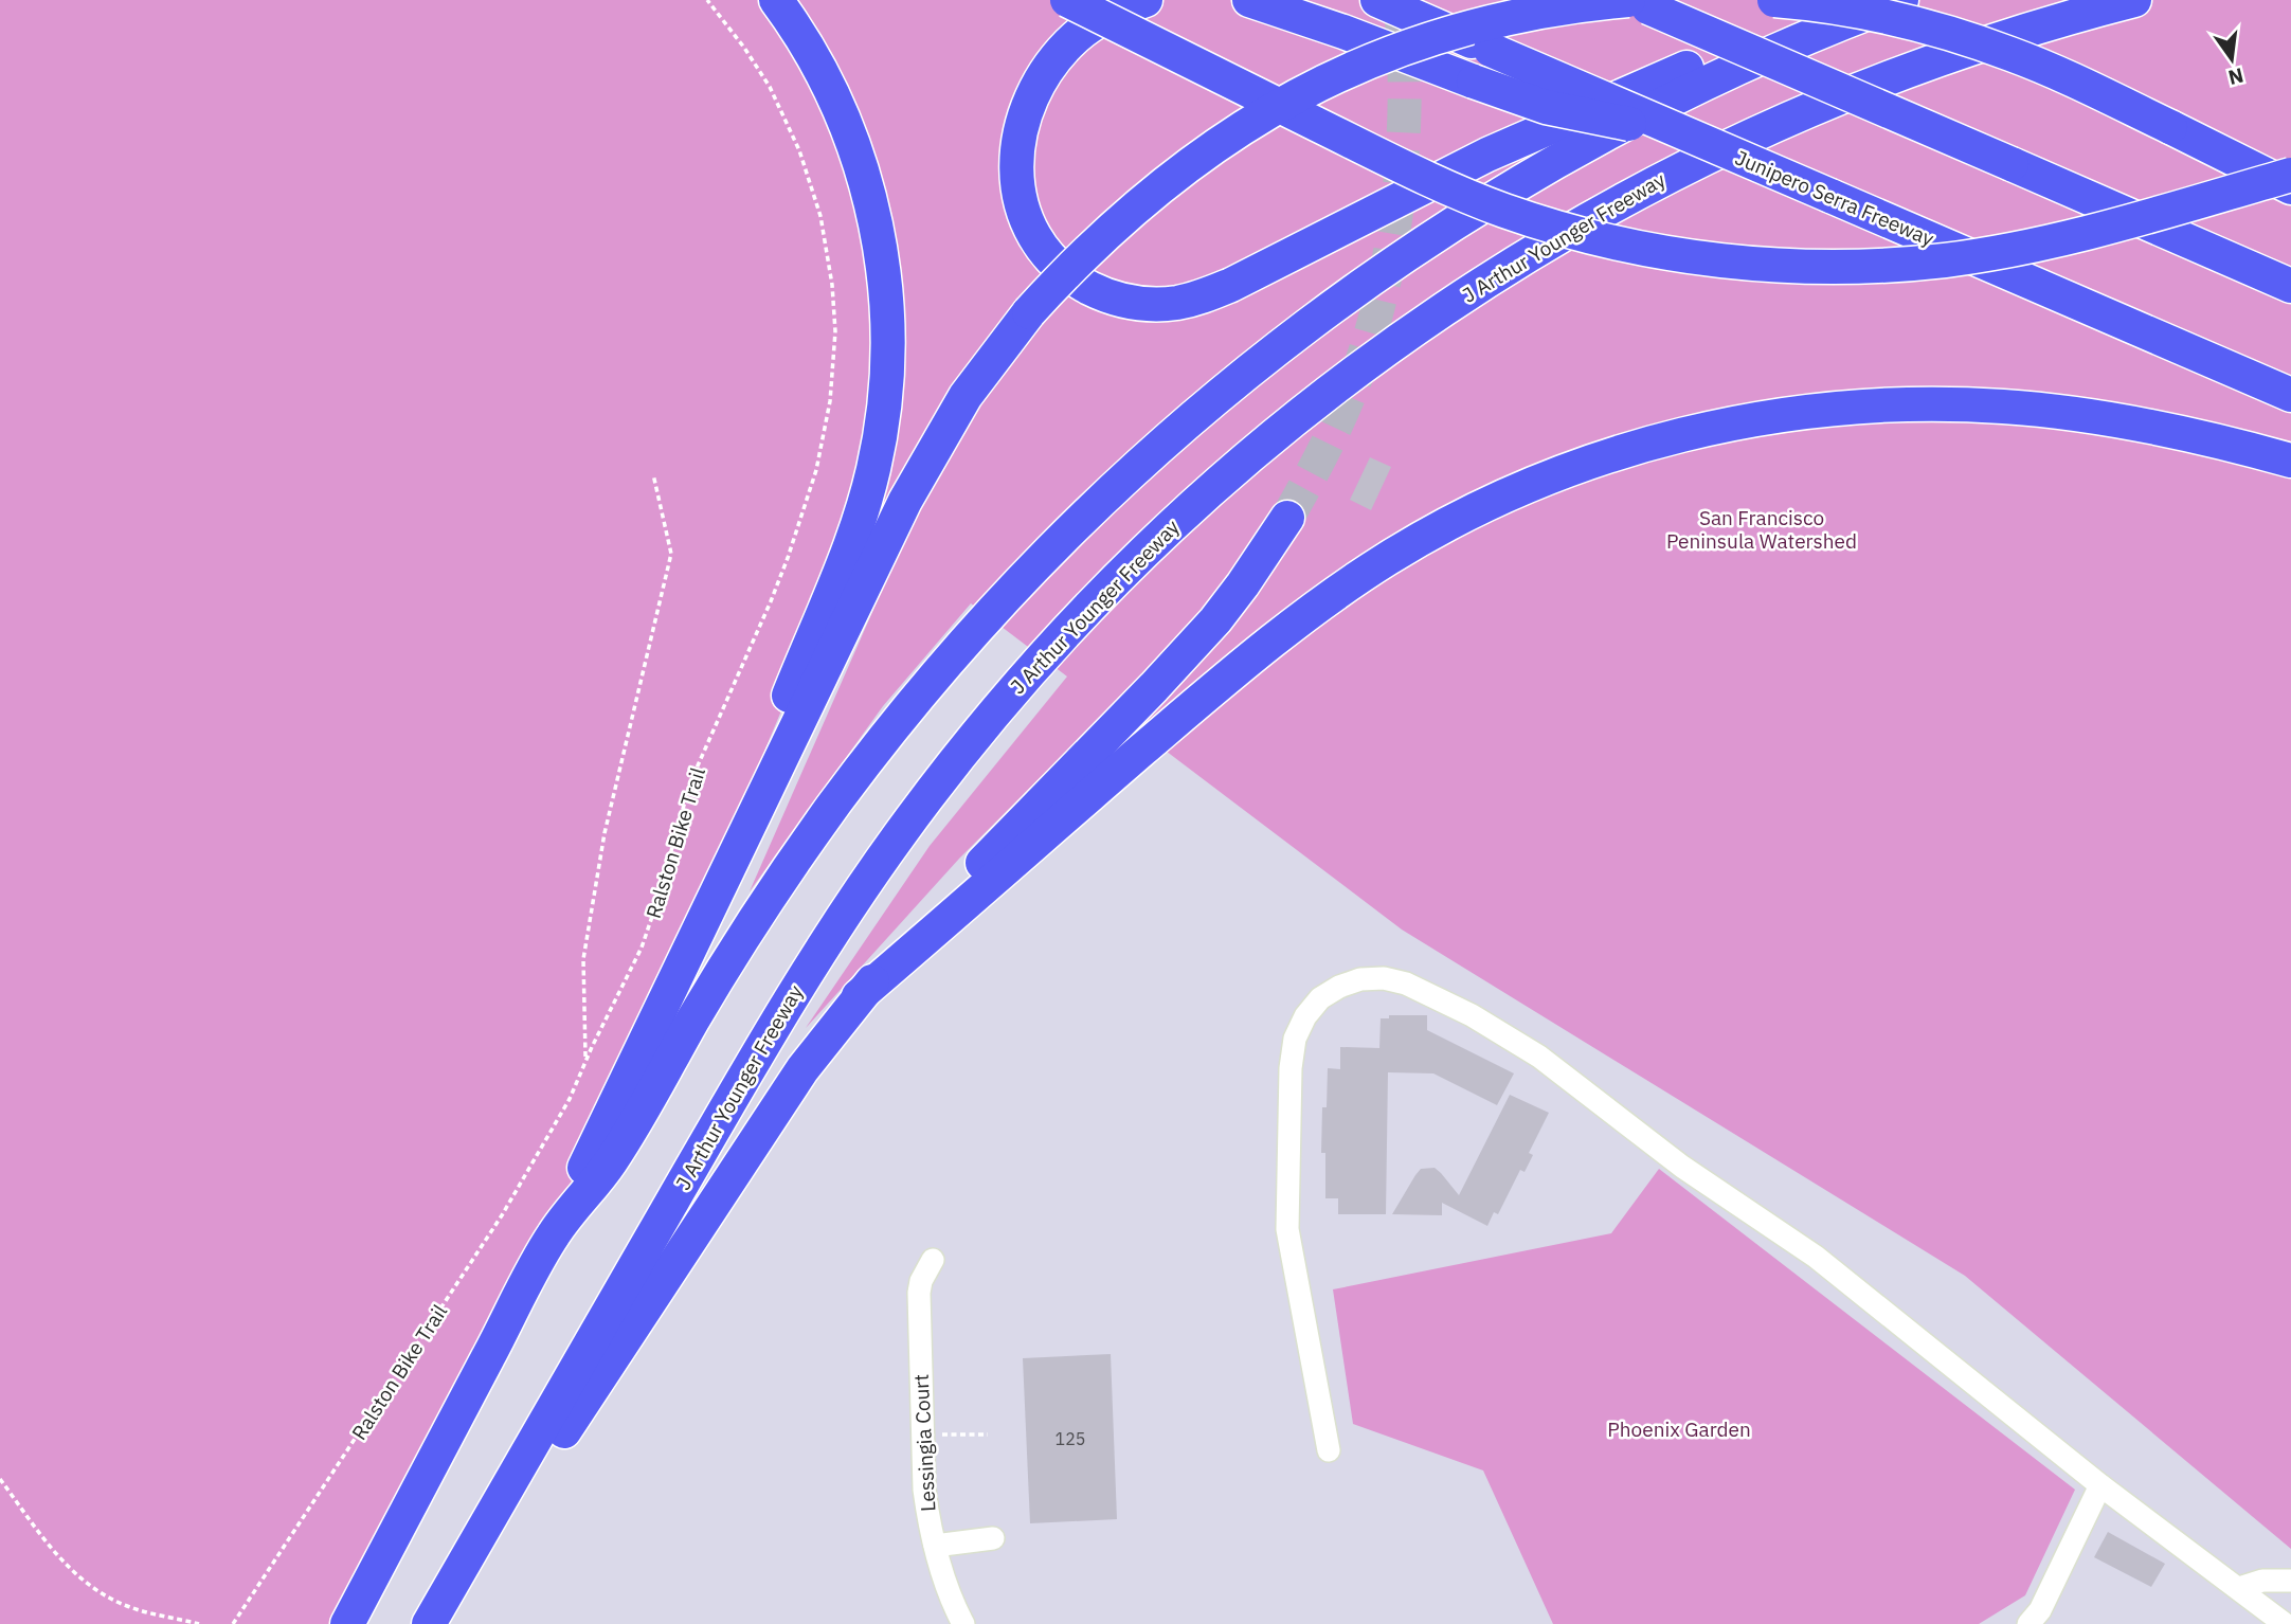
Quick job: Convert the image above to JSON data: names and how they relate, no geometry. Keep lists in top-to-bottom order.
{
  "streets": {
    "highway": ["Junipero Serra Freeway", "J Arthur Younger Freeway"],
    "street": ["Lessingia Court"],
    "path": ["Ralston Bike Trail"]
  },
  "parks": ["San Francisco Peninsula Watershed", "Phoenix Garden"],
  "house_numbers": ["125"],
  "north": "bottom"
}
